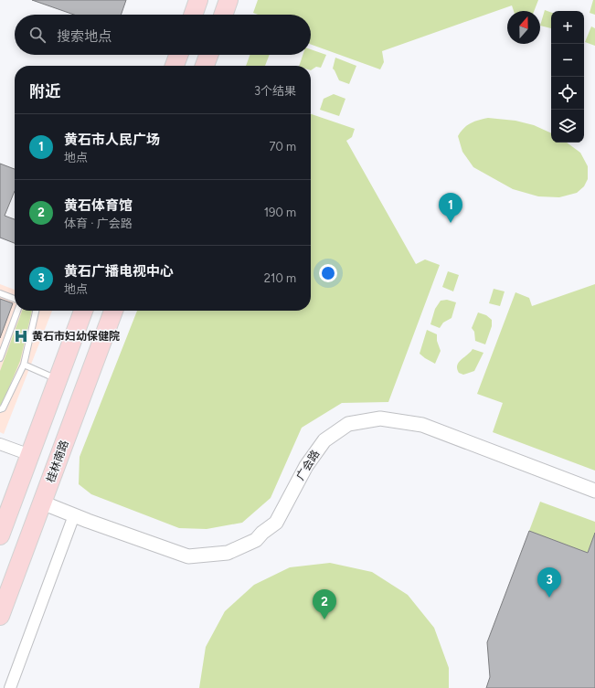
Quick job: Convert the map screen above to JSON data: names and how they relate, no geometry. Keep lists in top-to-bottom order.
{
  "streets": {
    "main road": ["桂林南路"],
    "street": ["广会路"]
  },
  "crossings": [
    ["桂林南路", "广会路"]
  ],
  "places": {
    "hospital": ["黄石市妇幼保健院"]
  },
  "north": "top",
  "page": {
    "map_buttons": ["+", "−"],
    "search": "搜索地点",
    "heading": ["附近", "3个结果"],
    "list": [
      {
        "mark": "1",
        "name": "黄石市人民广场",
        "note": "地点",
        "value": "70 m"
      },
      {
        "mark": "2",
        "name": "黄石体育馆",
        "note": "体育 · 广会路",
        "value": "190 m"
      },
      {
        "mark": "3",
        "name": "黄石广播电视中心",
        "note": "地点",
        "value": "210 m"
      }
    ],
    "pins": ["1", "3", "2"]
  }
}
